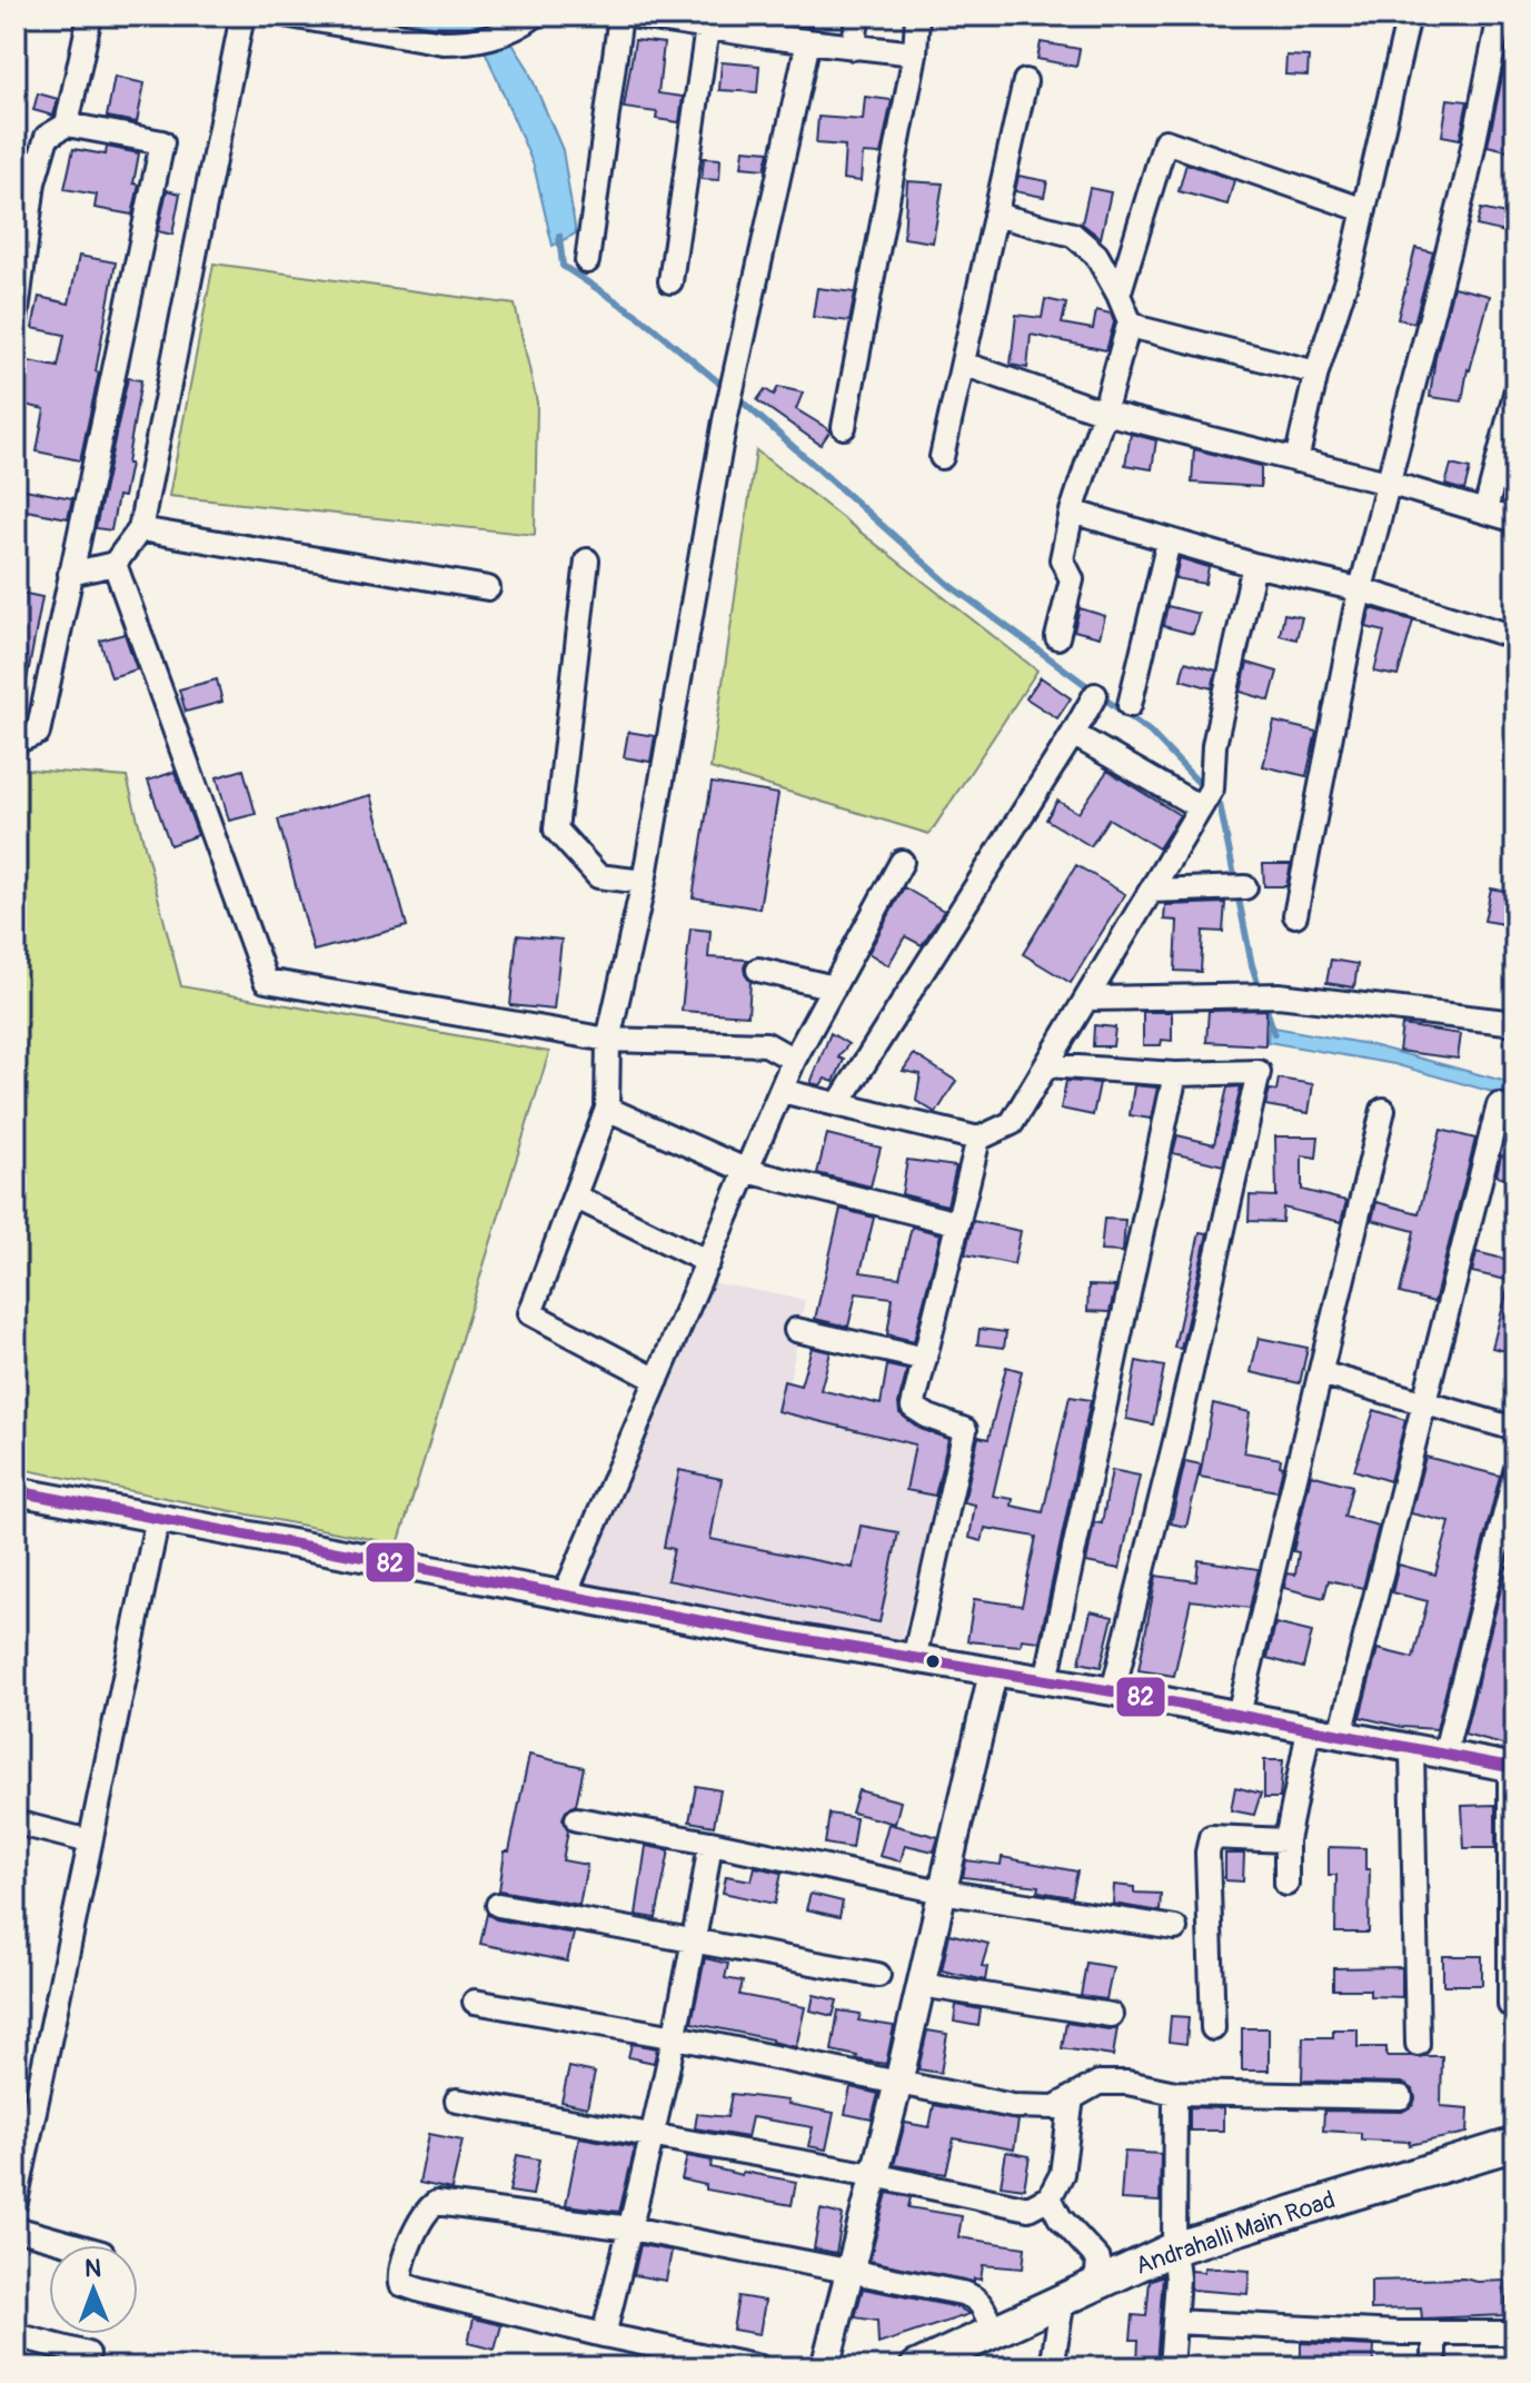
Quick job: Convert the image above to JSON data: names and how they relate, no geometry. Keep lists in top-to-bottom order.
{
  "streets": {
    "main road": ["Andrahalli Main Road"]
  },
  "lines": ["transit line 82"],
  "north": "top"
}
